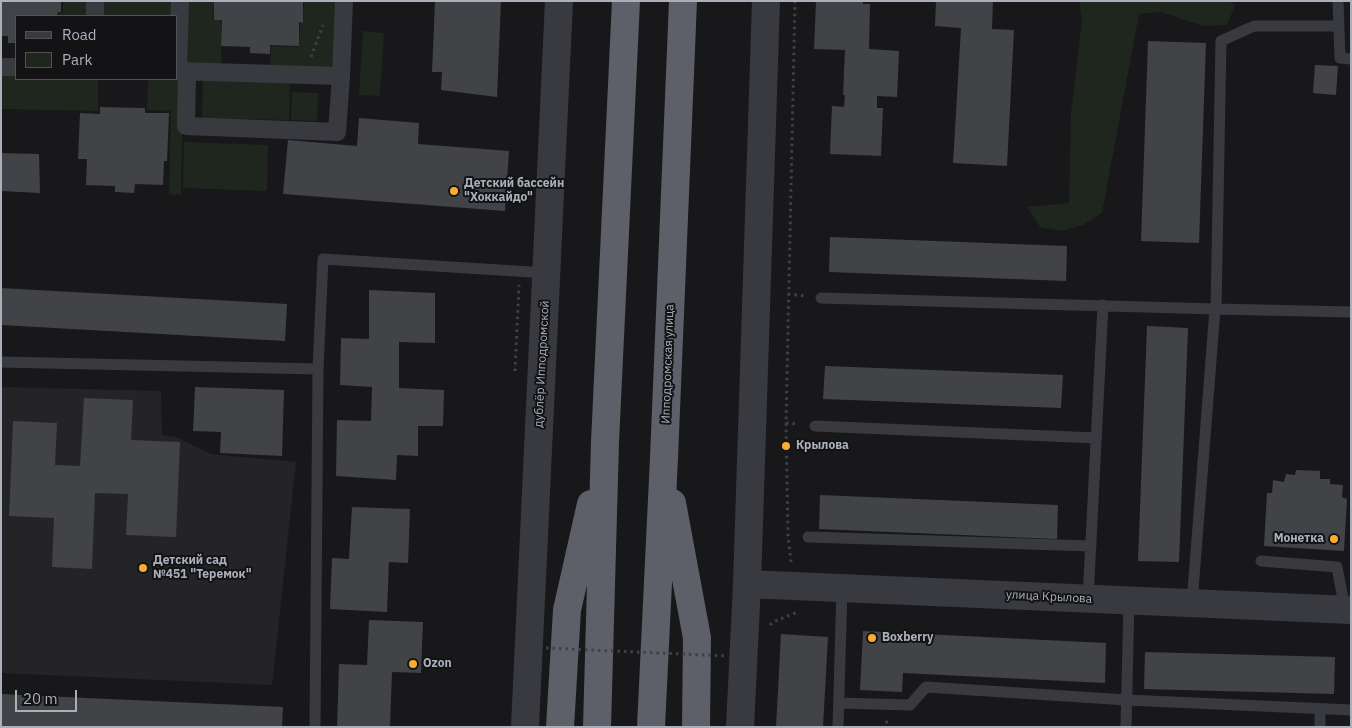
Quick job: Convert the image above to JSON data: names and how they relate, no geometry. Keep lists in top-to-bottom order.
{
  "streets": {
    "highway": ["Ипподромская улица"],
    "street": ["дублёр Ипподромской", "улица Крылова"]
  },
  "places": [
    "Детский бассейн \"Хоккайдо\"",
    "Крылова",
    "Монетка",
    "Детский сад №451 \"Теремок\"",
    "Boxberry",
    "Ozon"
  ],
  "legend": ["Road", "Park"],
  "scale_bar": "20 m"
}
